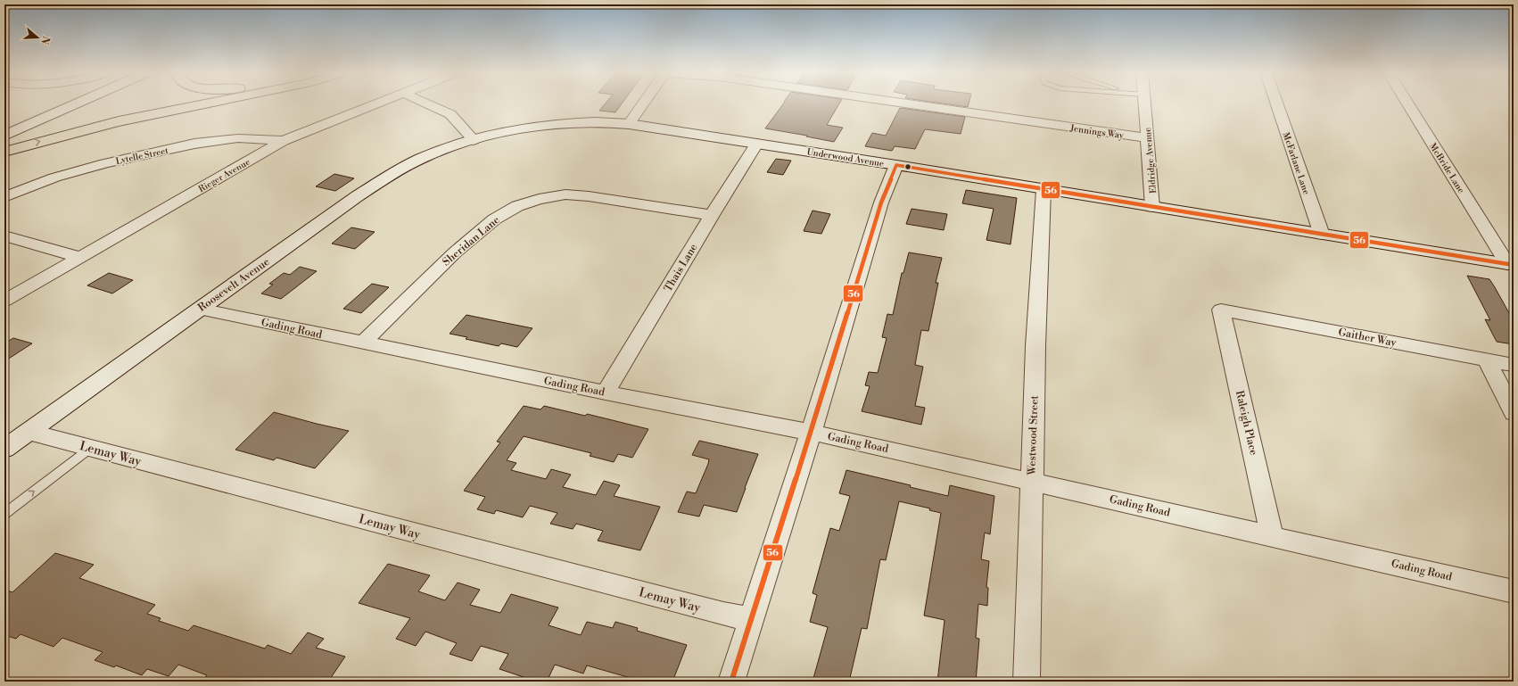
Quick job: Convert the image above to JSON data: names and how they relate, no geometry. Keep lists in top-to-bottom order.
{
  "streets": {
    "street": [
      "Jennings Way",
      "Lytelle Street",
      "Underwood Avenue",
      "Eldridge Avenue",
      "McFarlane Lane",
      "McBride Lane",
      "Rieger Avenue",
      "Sheridan Lane",
      "Thais Lane",
      "Roosevelt Avenue",
      "Gading Road",
      "Gaither Way",
      "Raleigh Place",
      "Westwood Street",
      "Lemay Way"
    ]
  },
  "crossings": [
    ["Jennings Way", "Eldridge Avenue"],
    ["Lytelle Street", "Rieger Avenue"],
    ["Underwood Avenue", "Eldridge Avenue"],
    ["Underwood Avenue", "McFarlane Lane"],
    ["Underwood Avenue", "McBride Lane"],
    ["Underwood Avenue", "Thais Lane"],
    ["Underwood Avenue", "Roosevelt Avenue"],
    ["Underwood Avenue", "Westwood Street"],
    ["Sheridan Lane", "Thais Lane"],
    ["Sheridan Lane", "Gading Road"],
    ["Thais Lane", "Gading Road"],
    ["Roosevelt Avenue", "Gading Road"],
    ["Roosevelt Avenue", "Lemay Way"],
    ["Gading Road", "Raleigh Place"],
    ["Gading Road", "Westwood Street"],
    ["Gaither Way", "Raleigh Place"]
  ],
  "lines": ["transit line 56"],
  "north": "right"
}
